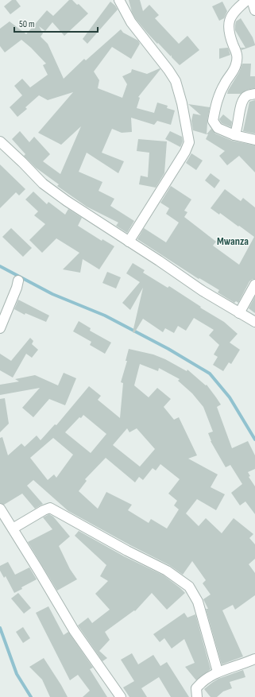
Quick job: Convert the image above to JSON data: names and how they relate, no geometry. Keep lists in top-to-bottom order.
{
  "districts": ["Mwanza"],
  "scale_bar": "50 m"
}
